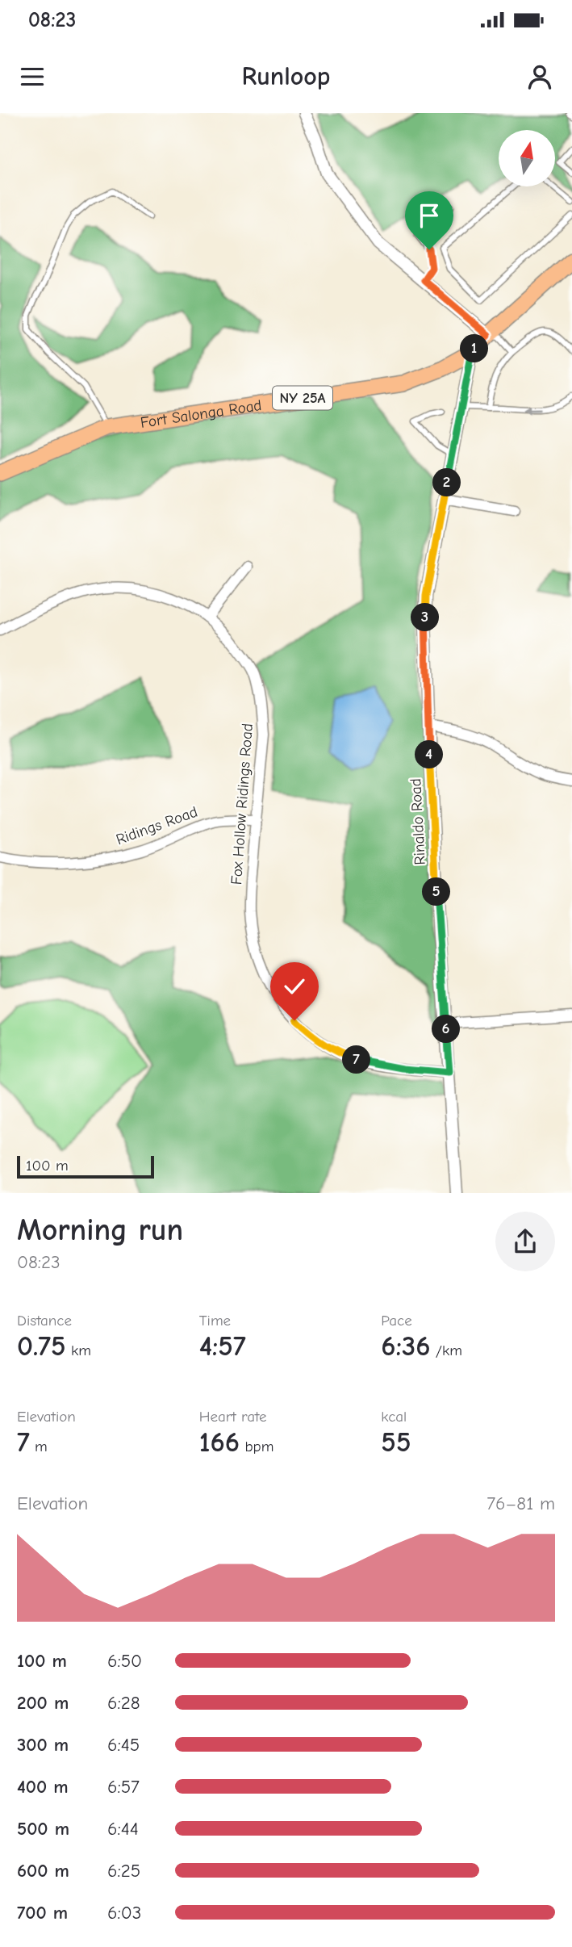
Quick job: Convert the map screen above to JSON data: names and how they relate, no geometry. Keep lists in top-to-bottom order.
{
  "streets": {
    "main road": ["NY 25A", "Fort Salonga Road"],
    "street": ["Fox Hollow Ridings Road", "Rinaldo Road", "Ridings Road"]
  },
  "crossings": [
    ["Fort Salonga Road", "Rinaldo Road"],
    ["Fox Hollow Ridings Road", "Rinaldo Road"],
    ["Fox Hollow Ridings Road", "Ridings Road"]
  ],
  "scale_bar": "100 m",
  "north": "top",
  "page": {
    "status": "08:23",
    "header": "Runloop",
    "pins": [
      "1",
      "2",
      "3",
      "4",
      "5",
      "6",
      "7"
    ],
    "scale": "100 m",
    "heading": ["Morning run", "08:23"],
    "stats": [
      ["Distance", "0.75 km"],
      ["Time", "4:57"],
      ["Pace", "6:36 /km"],
      ["Elevation", "7 m"],
      ["Heart rate", "166 bpm"],
      ["kcal", "55"]
    ],
    "chart": ["Elevation", "76–81 m"],
    "list": [
      {
        "name": "100 m",
        "note": "6:50"
      },
      {
        "name": "200 m",
        "note": "6:28"
      },
      {
        "name": "300 m",
        "note": "6:45"
      },
      {
        "name": "400 m",
        "note": "6:57"
      },
      {
        "name": "500 m",
        "note": "6:44"
      },
      {
        "name": "600 m",
        "note": "6:25"
      },
      {
        "name": "700 m",
        "note": "6:03"
      }
    ]
  }
}
